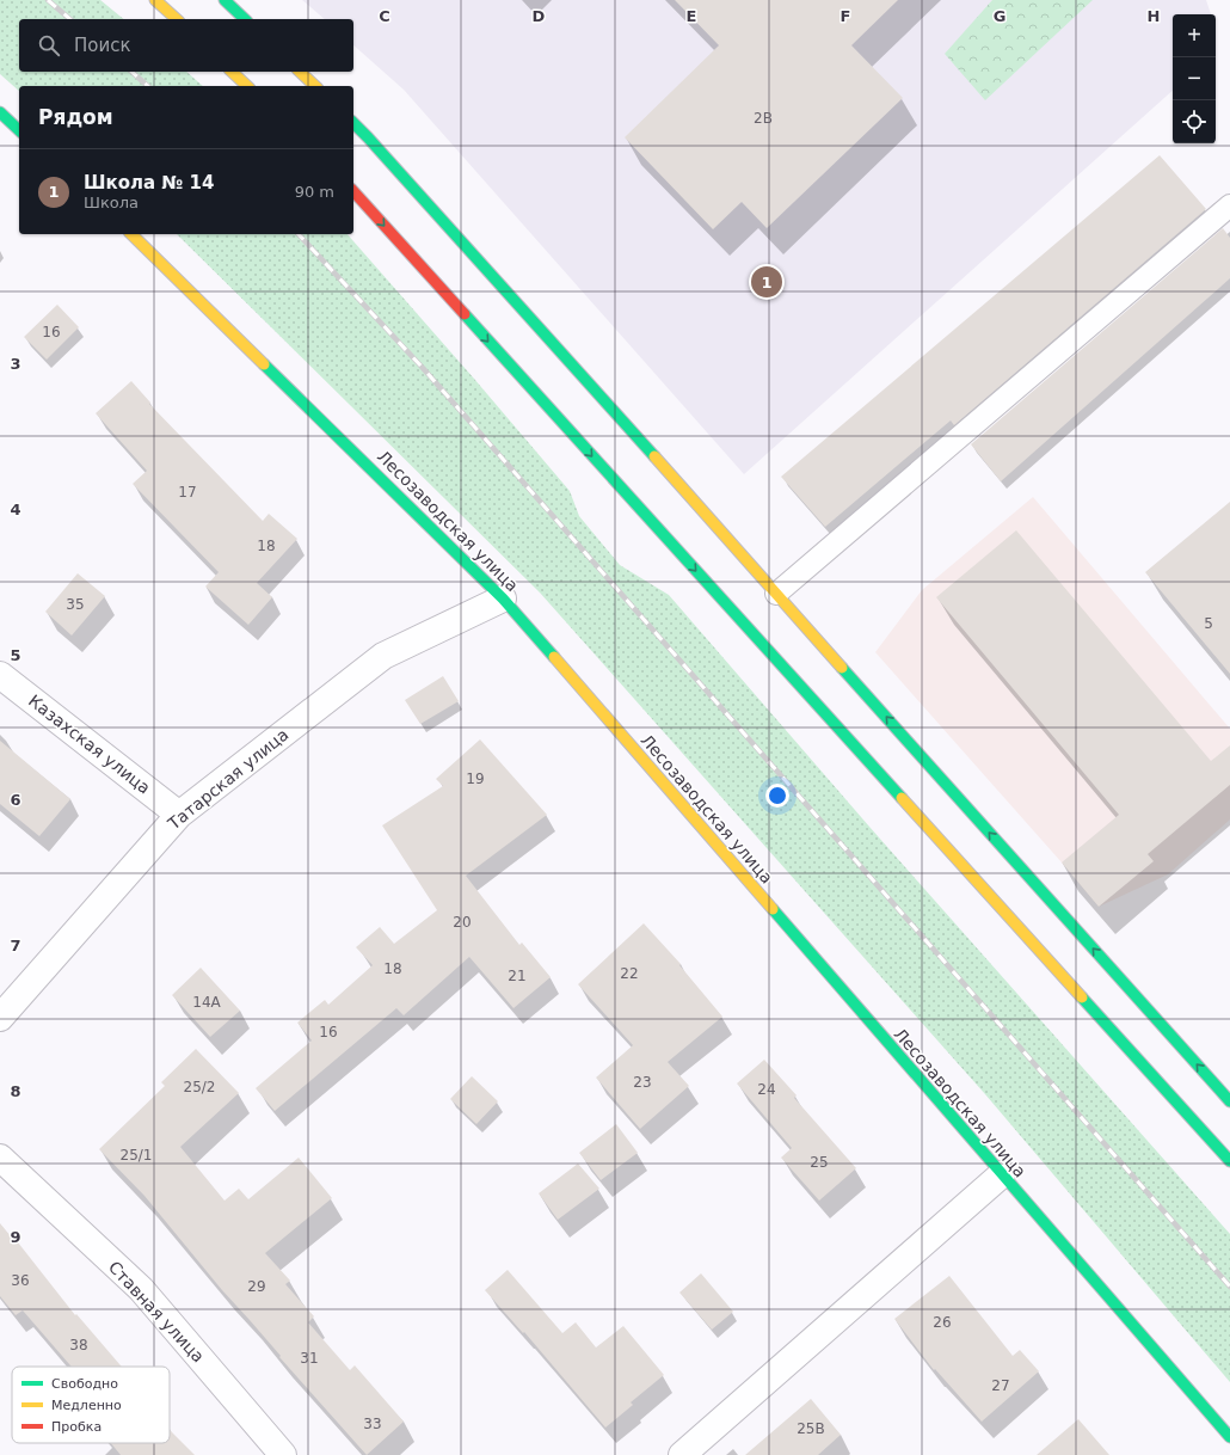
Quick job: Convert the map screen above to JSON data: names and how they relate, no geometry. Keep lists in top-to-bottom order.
{
  "streets": {
    "main road": ["Лесозаводская улица"],
    "street": ["Казахская улица", "Татарская улица", "Ставная улица"]
  },
  "crossings": [
    ["Лесозаводская улица", "Татарская улица"],
    ["Казахская улица", "Татарская улица"]
  ],
  "house_numbers": [
    "2В",
    "16",
    "17",
    "18",
    "35",
    "5",
    "19",
    "20",
    "18",
    "22",
    "21",
    "14А",
    "16",
    "23",
    "25/2",
    "24",
    "25/1",
    "25",
    "36",
    "29",
    "26",
    "38",
    "31",
    "27",
    "33",
    "25В"
  ],
  "legend": ["Свободно", "Медленно", "Пробка"],
  "page": {
    "map_buttons": ["+", "−"],
    "search": "Поиск",
    "heading": "Рядом",
    "list": [
      {
        "mark": "1",
        "name": "Школа № 14",
        "note": "Школа",
        "value": "90 m"
      }
    ],
    "pins": "1"
  },
  "grid": {
    "columns": [
      "C",
      "D",
      "E",
      "F",
      "G",
      "H"
    ],
    "rows": [
      "3",
      "4",
      "5",
      "6",
      "7",
      "8",
      "9"
    ]
  }
}
